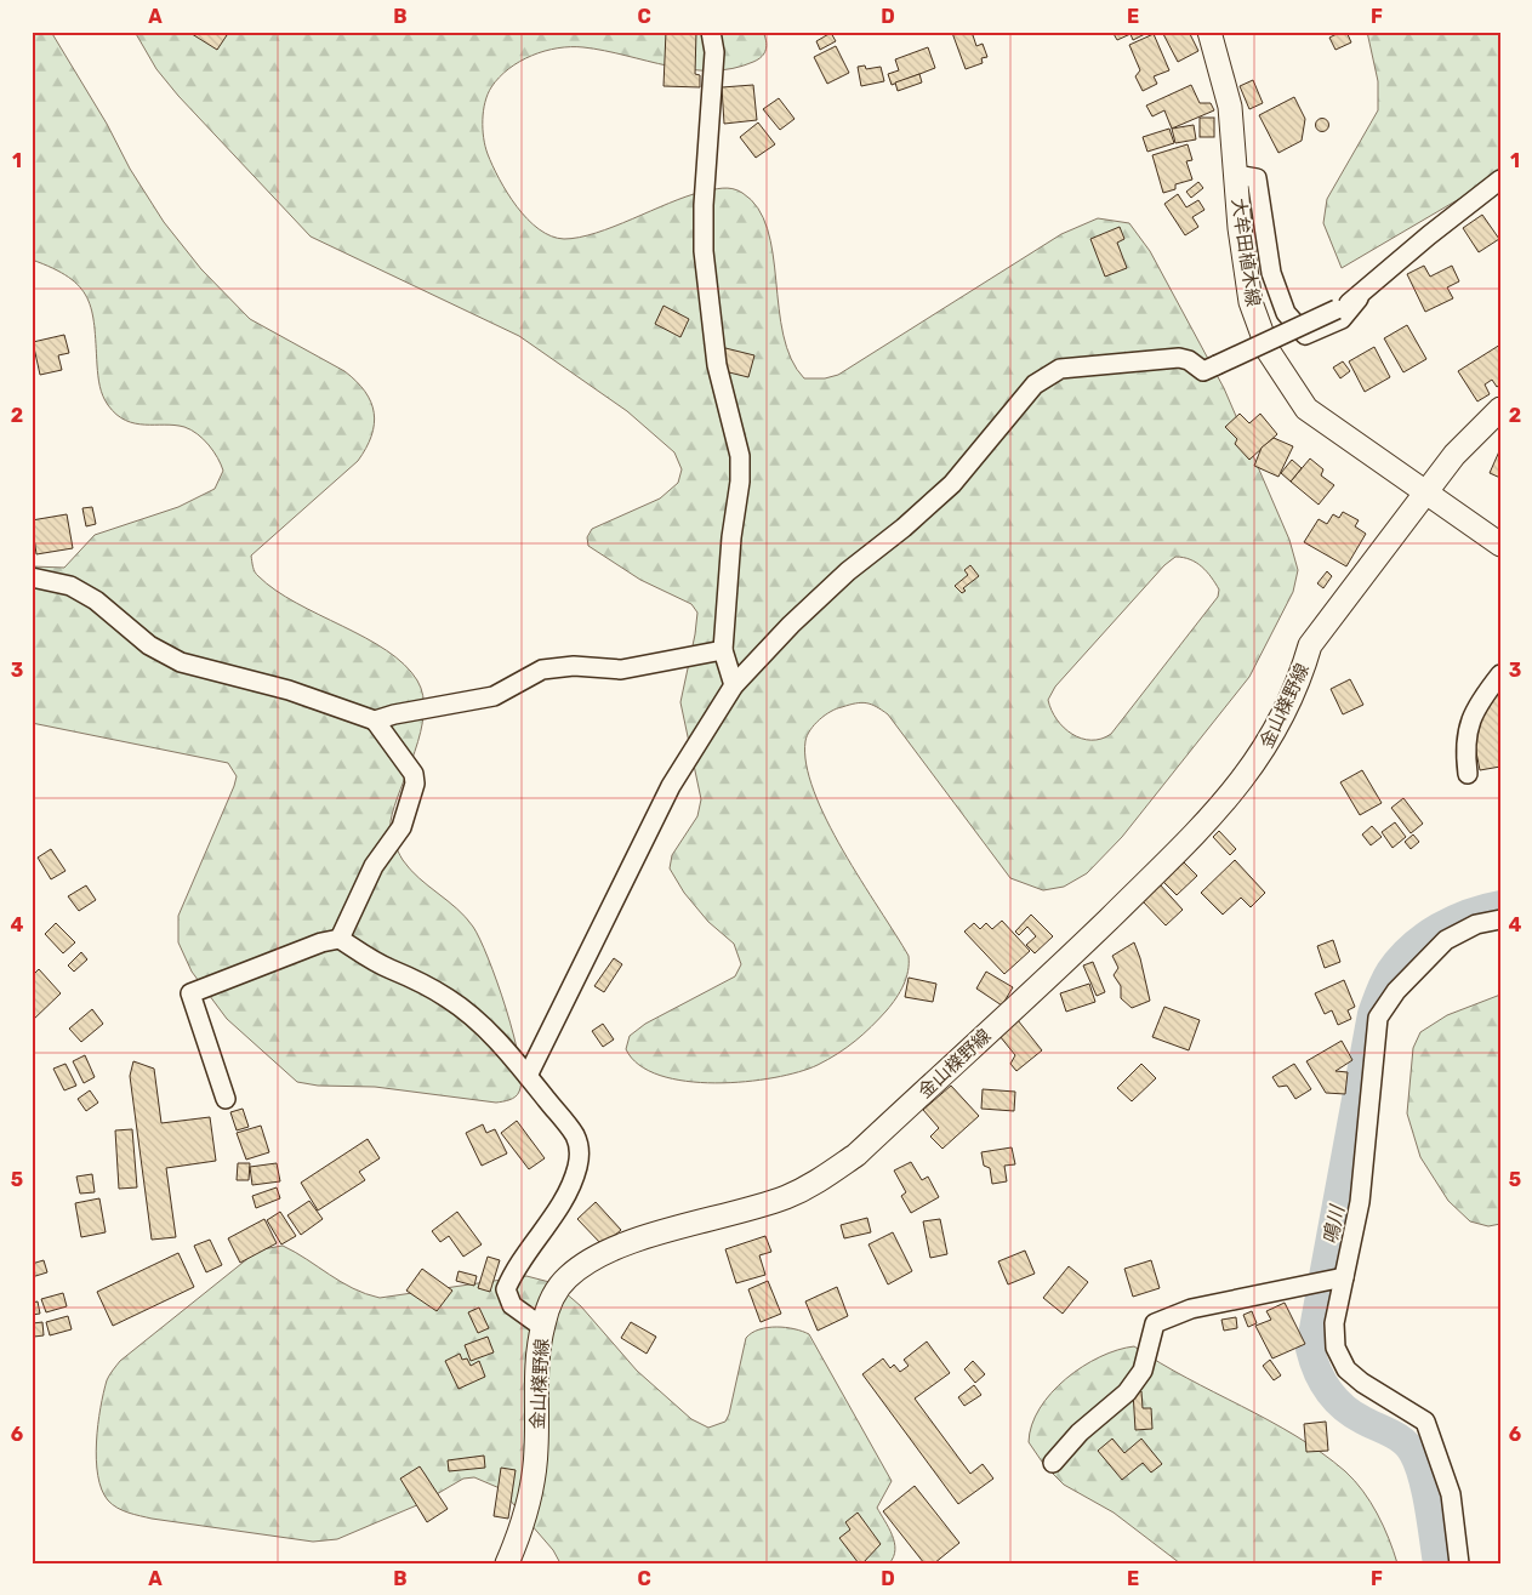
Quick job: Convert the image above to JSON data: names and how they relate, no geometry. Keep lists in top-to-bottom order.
{
  "streets": {
    "main road": ["大牟田植木線", "金山檪野線"]
  },
  "crossings": [
    ["大牟田植木線", "金山檪野線"]
  ],
  "water": ["鳴川"],
  "grid": {
    "columns": [
      "A",
      "B",
      "C",
      "D",
      "E",
      "F"
    ],
    "rows": [
      "1",
      "2",
      "3",
      "4",
      "5",
      "6"
    ]
  }
}
